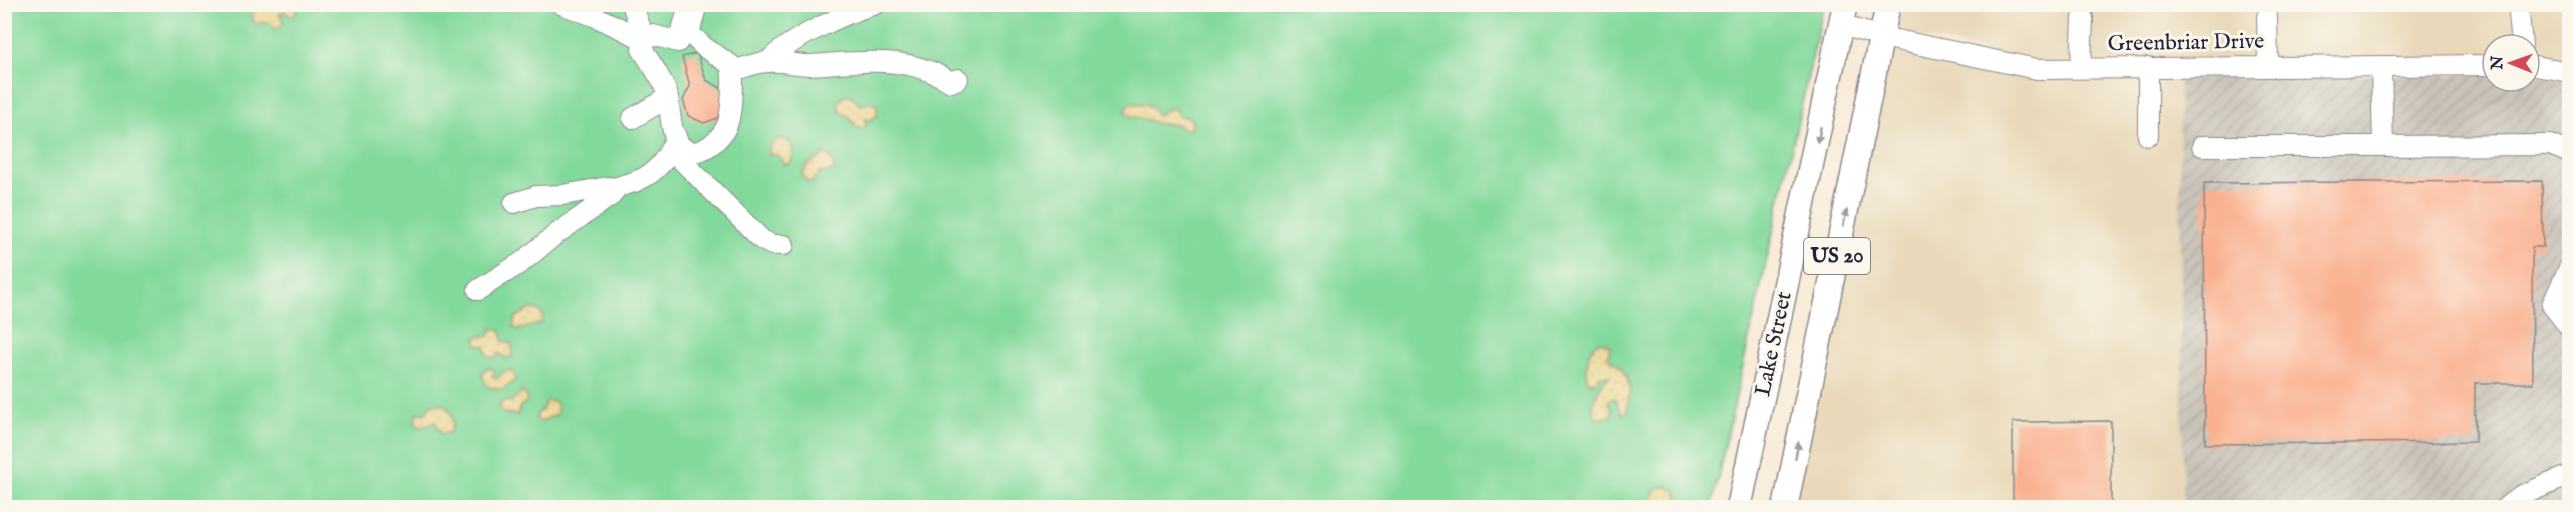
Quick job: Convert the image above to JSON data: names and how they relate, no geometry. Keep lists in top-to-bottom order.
{
  "streets": {
    "main road": ["US 20", "Lake Street"],
    "lane": ["Greenbriar Drive"]
  },
  "crossings": [
    ["Greenbriar Drive", "Lake Street"]
  ],
  "north": "left"
}
